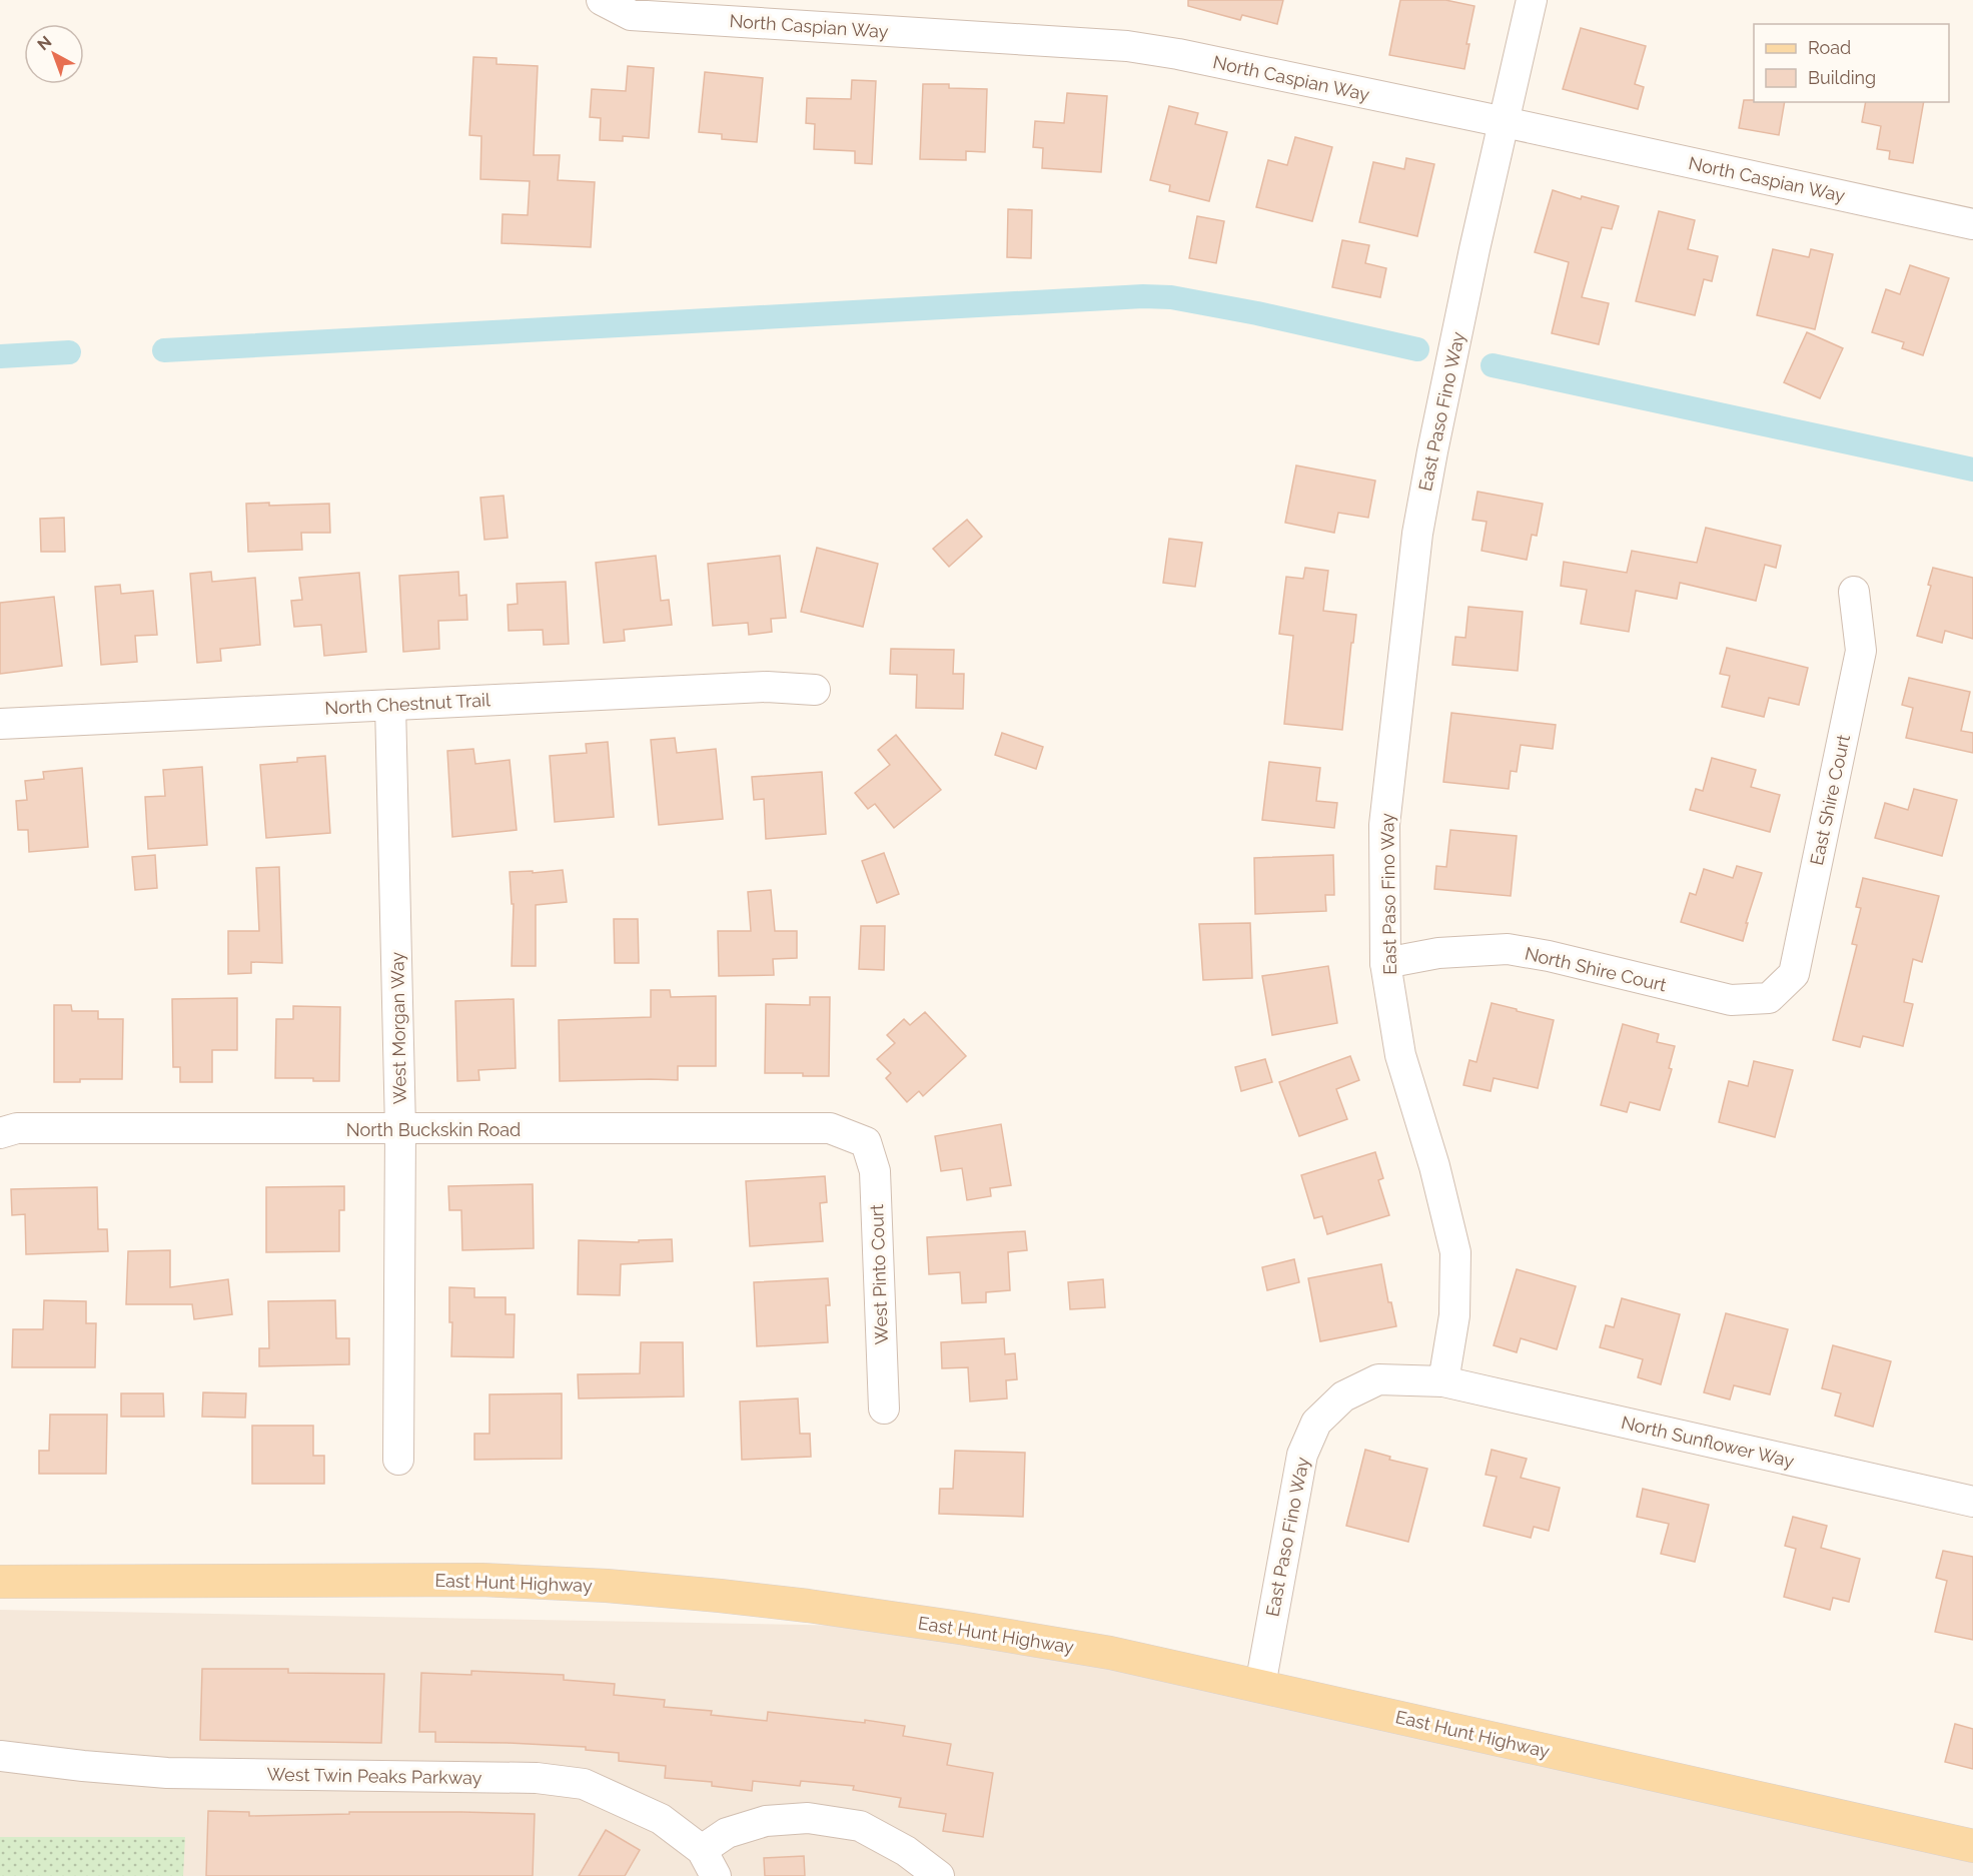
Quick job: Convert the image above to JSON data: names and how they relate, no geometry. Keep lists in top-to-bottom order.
{
  "streets": {
    "main road": ["East Hunt Highway"],
    "street": [
      "North Caspian Way",
      "East Paso Fino Way",
      "North Chestnut Trail",
      "East Shire Court",
      "North Shire Court",
      "West Morgan Way",
      "North Buckskin Road",
      "West Pinto Court",
      "North Sunflower Way",
      "West Twin Peaks Parkway"
    ]
  },
  "crossings": [
    ["North Caspian Way", "East Paso Fino Way"],
    ["East Paso Fino Way", "North Shire Court"],
    ["East Paso Fino Way", "North Sunflower Way"],
    ["East Paso Fino Way", "East Hunt Highway"],
    ["North Chestnut Trail", "West Morgan Way"],
    ["East Shire Court", "North Shire Court"],
    ["West Morgan Way", "North Buckskin Road"],
    ["North Buckskin Road", "West Pinto Court"]
  ],
  "legend": ["Road", "Building"],
  "north": "top left"
}
